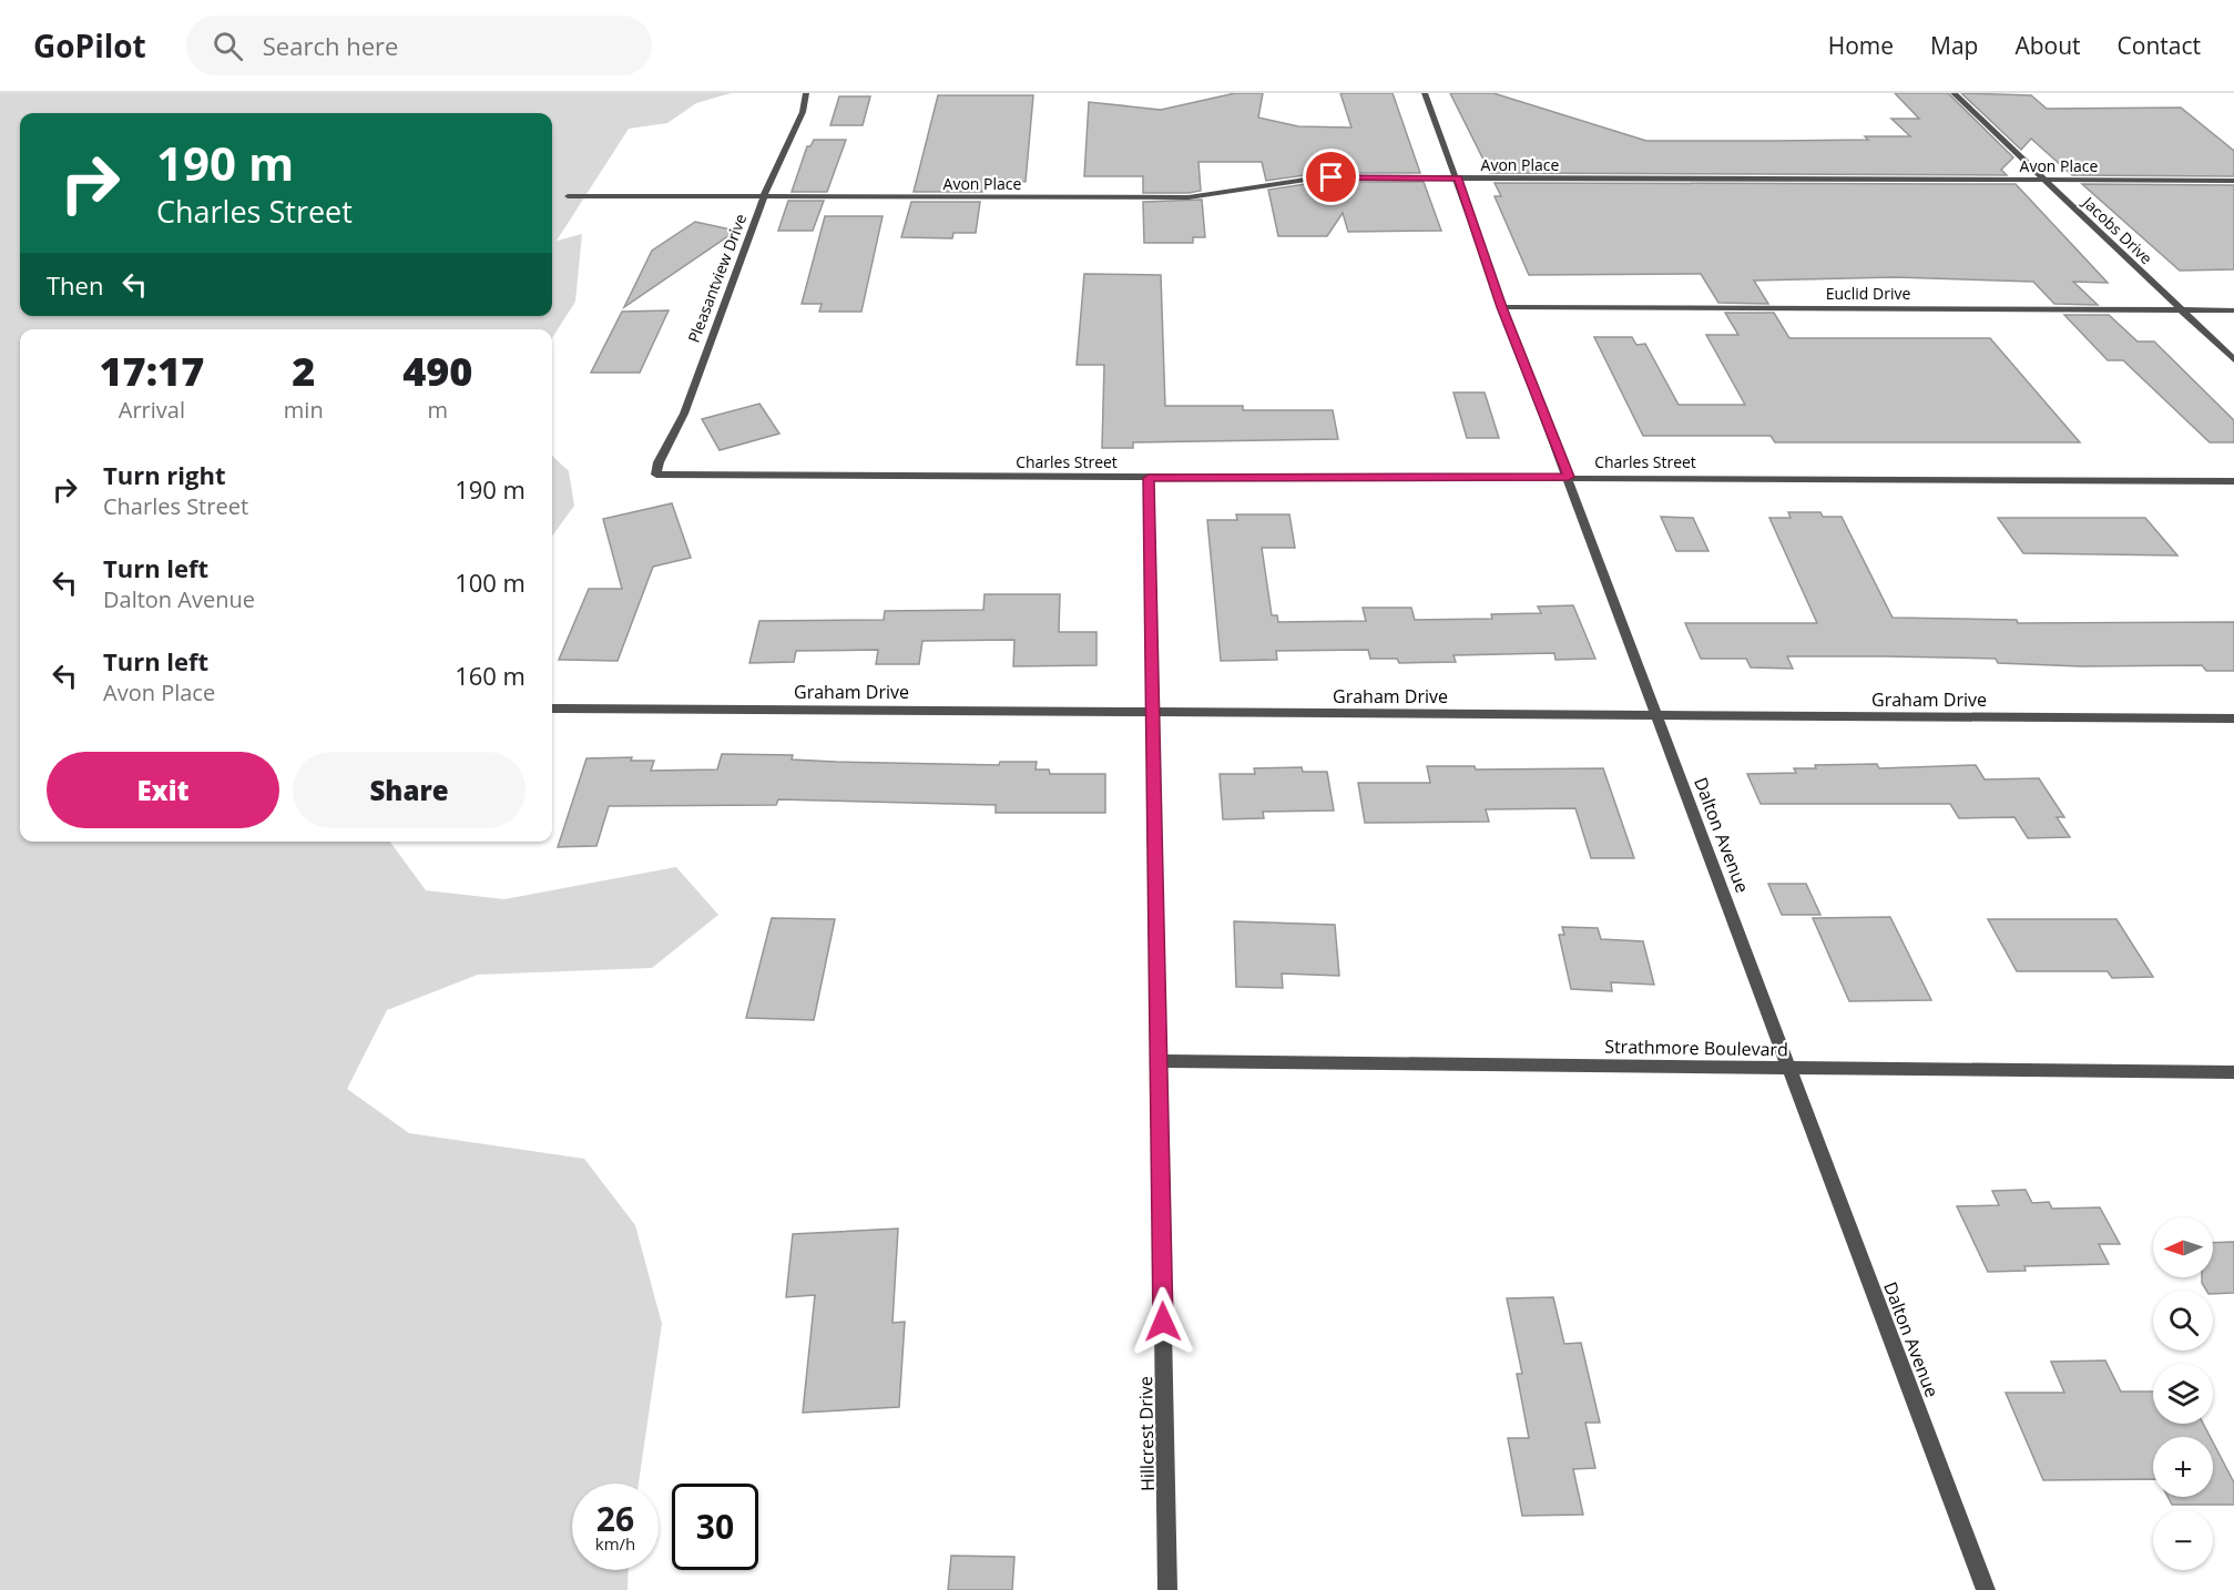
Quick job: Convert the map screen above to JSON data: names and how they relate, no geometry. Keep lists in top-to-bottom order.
{
  "streets": {
    "street": [
      "Avon Place",
      "Jacobs Drive",
      "Pleasantview Drive",
      "Euclid Drive",
      "Charles Street",
      "Graham Drive",
      "Dalton Avenue",
      "Strathmore Boulevard",
      "Hillcrest Drive"
    ]
  },
  "crossings": [
    ["Avon Place", "Jacobs Drive"],
    ["Avon Place", "Pleasantview Drive"],
    ["Avon Place", "Dalton Avenue"],
    ["Jacobs Drive", "Euclid Drive"],
    ["Pleasantview Drive", "Charles Street"],
    ["Euclid Drive", "Dalton Avenue"],
    ["Charles Street", "Dalton Avenue"],
    ["Charles Street", "Hillcrest Drive"],
    ["Graham Drive", "Dalton Avenue"],
    ["Graham Drive", "Hillcrest Drive"],
    ["Dalton Avenue", "Strathmore Boulevard"],
    ["Strathmore Boulevard", "Hillcrest Drive"]
  ],
  "north": "left",
  "page": {
    "header": "GoPilot",
    "search": "Search here",
    "nav": [
      "Home",
      "Map",
      "About",
      "Contact"
    ],
    "turn": ["190 m", "Charles Street"],
    "then": "Then",
    "eta": [
      "17:17",
      "Arrival",
      "2",
      "min",
      "490",
      "m"
    ],
    "list": [
      {
        "name": "Turn right",
        "note": "Charles Street",
        "value": "190 m"
      },
      {
        "name": "Turn left",
        "note": "Dalton Avenue",
        "value": "100 m"
      },
      {
        "name": "Turn left",
        "note": "Avon Place",
        "value": "160 m"
      }
    ],
    "buttons": ["Exit", "Share"],
    "map_buttons": ["+", "−"],
    "speed": "26 km/h",
    "limit": "30"
  }
}
